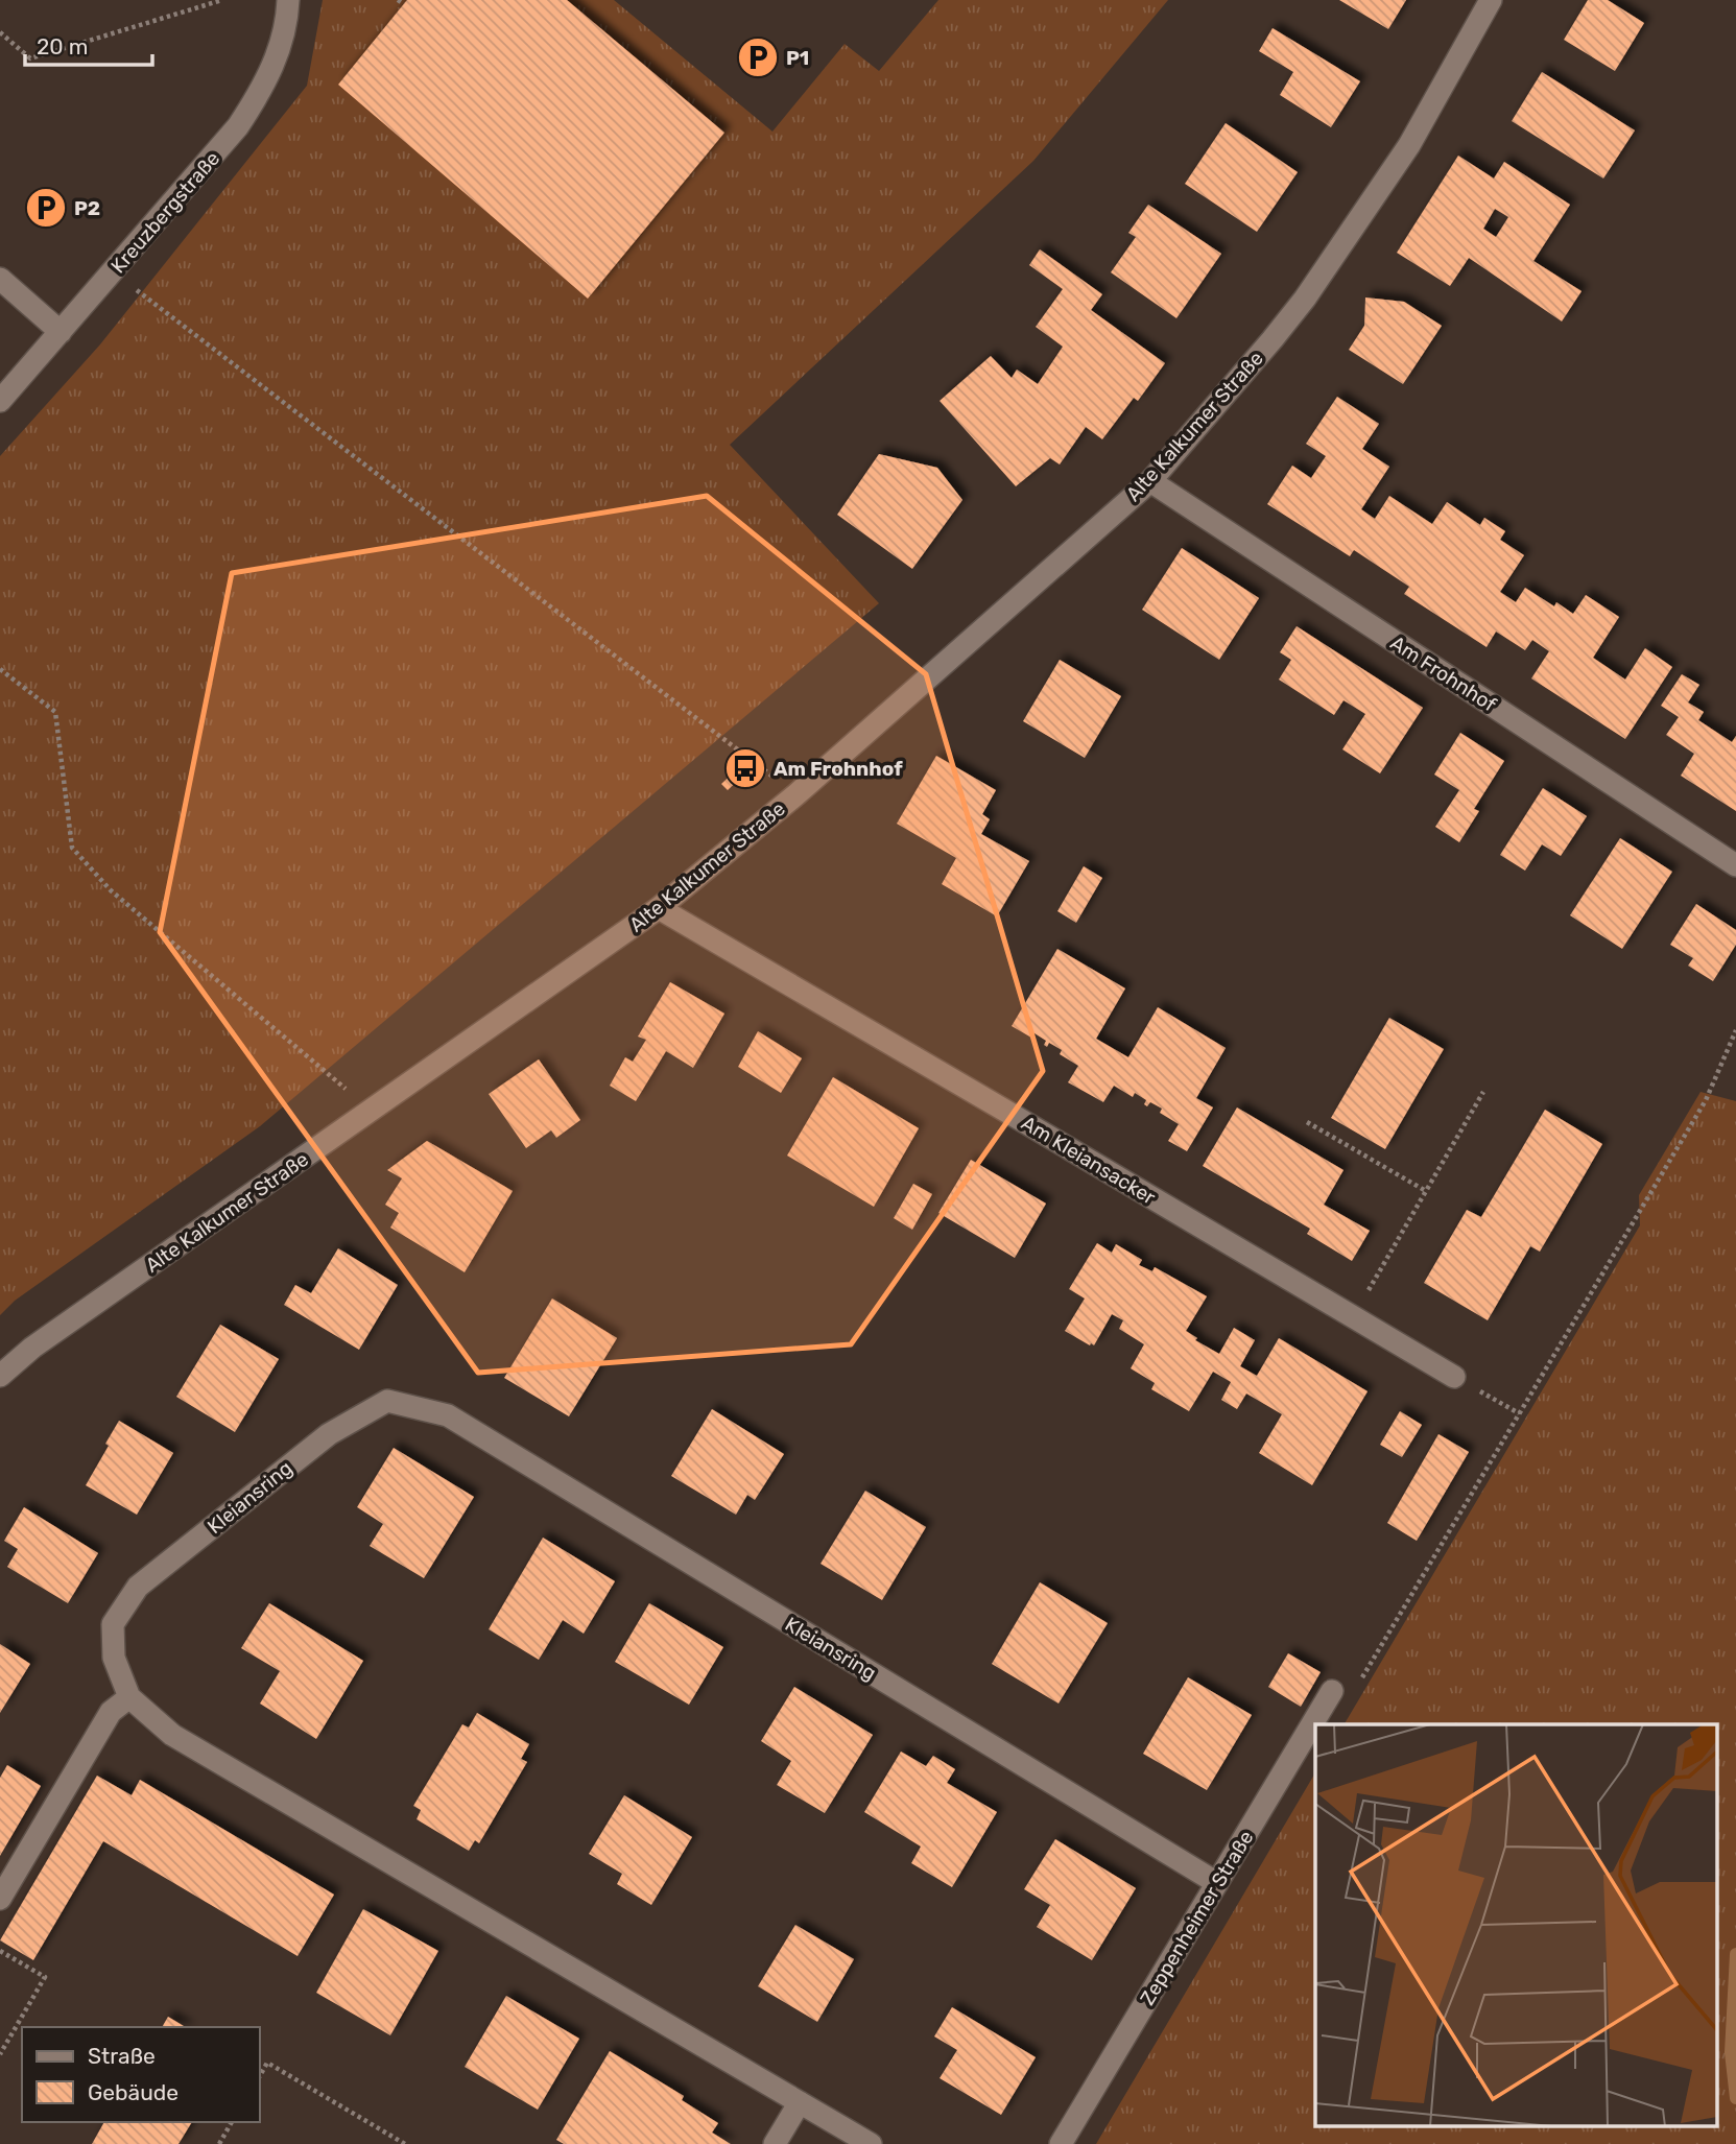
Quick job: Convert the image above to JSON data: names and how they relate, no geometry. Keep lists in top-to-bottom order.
{
  "streets": {
    "street": [
      "Kreuzbergstraße",
      "Alte Kalkumer Straße",
      "Am Frohnhof",
      "Am Kleiansacker",
      "Kleiansring",
      "Zeppenheimer Straße"
    ]
  },
  "crossings": [
    ["Alte Kalkumer Straße", "Am Frohnhof"],
    ["Alte Kalkumer Straße", "Am Kleiansacker"],
    ["Kleiansring", "Zeppenheimer Straße"]
  ],
  "places": {
    "parking": ["P1", "P2"],
    "bus stop": ["Am Frohnhof"]
  },
  "legend": ["Straße", "Gebäude"],
  "scale_bar": "20 m"
}
